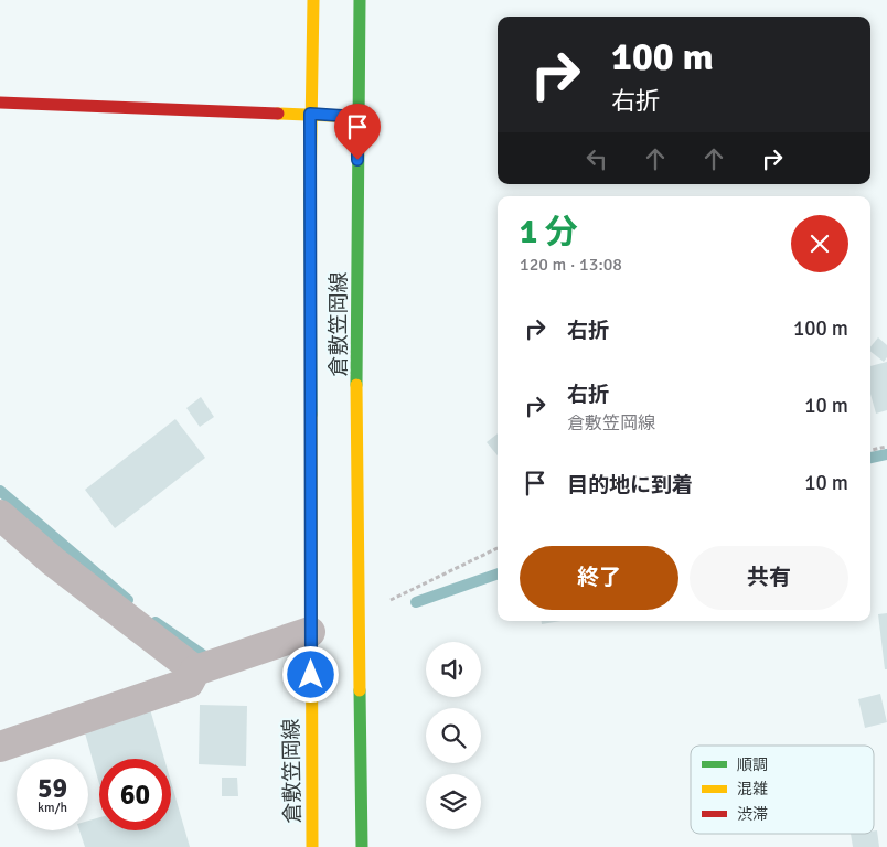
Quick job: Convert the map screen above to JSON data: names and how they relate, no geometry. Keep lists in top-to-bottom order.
{
  "streets": {
    "main road": ["倉敷笠岡線"]
  },
  "legend": ["順調", "混雑", "渋滞"],
  "page": {
    "turn": ["100 m", "右折"],
    "heading": ["1 分", "120 m · 13:08"],
    "list": [
      {
        "name": "右折",
        "value": "100 m"
      },
      {
        "name": "右折",
        "note": "倉敷笠岡線",
        "value": "10 m"
      },
      {
        "name": "目的地に到着",
        "value": "10 m"
      }
    ],
    "buttons": ["終了", "共有"],
    "speed": "59 km/h",
    "limit": "60"
  }
}
